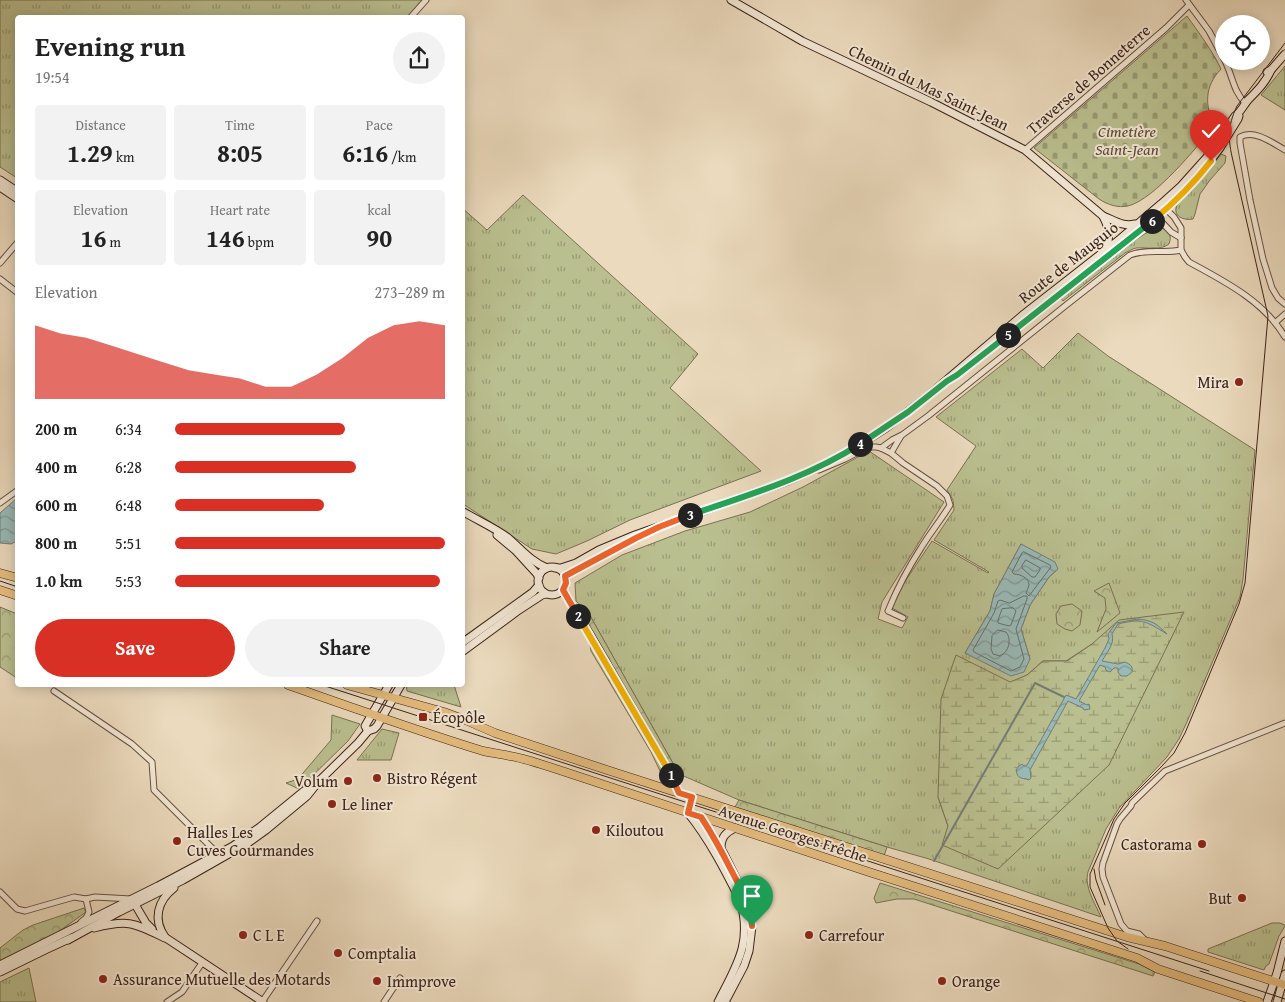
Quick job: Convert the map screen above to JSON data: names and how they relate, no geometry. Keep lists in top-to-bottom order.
{
  "streets": {
    "main road": ["Chemin du Mas Saint-Jean", "Route de Mauguio", "Avenue Georges Frêche"],
    "street": ["Traverse de Bonneterre"]
  },
  "crossings": [
    ["Traverse de Bonneterre", "Chemin du Mas Saint-Jean"],
    ["Chemin du Mas Saint-Jean", "Route de Mauguio"]
  ],
  "parks": ["Cimetière Saint-Jean"],
  "places": {
    "other": [
      "Mira",
      "Bistro Régent",
      "Volum",
      "Le liner",
      "Kiloutou",
      "Halles Les Cuves Gourmandes",
      "Castorama",
      "But",
      "C L E",
      "Carrefour",
      "Comptalia",
      "Assurance Mutuelle des Motards",
      "Immprove",
      "Orange"
    ],
    "transit": ["Écopôle"]
  },
  "page": {
    "heading": ["Evening run", "19:54"],
    "stats": [
      ["Distance", "1.29 km"],
      ["Time", "8:05"],
      ["Pace", "6:16 /km"],
      ["Elevation", "16 m"],
      ["Heart rate", "146 bpm"],
      ["kcal", "90"]
    ],
    "pins": [
      "6",
      "5",
      "4",
      "3",
      "2",
      "1"
    ],
    "chart": ["Elevation", "273–289 m"],
    "list": [
      {
        "name": "200 m",
        "note": "6:34"
      },
      {
        "name": "400 m",
        "note": "6:28"
      },
      {
        "name": "600 m",
        "note": "6:48"
      },
      {
        "name": "800 m",
        "note": "5:51"
      },
      {
        "name": "1.0 km",
        "note": "5:53"
      }
    ],
    "buttons": ["Save", "Share"]
  }
}
